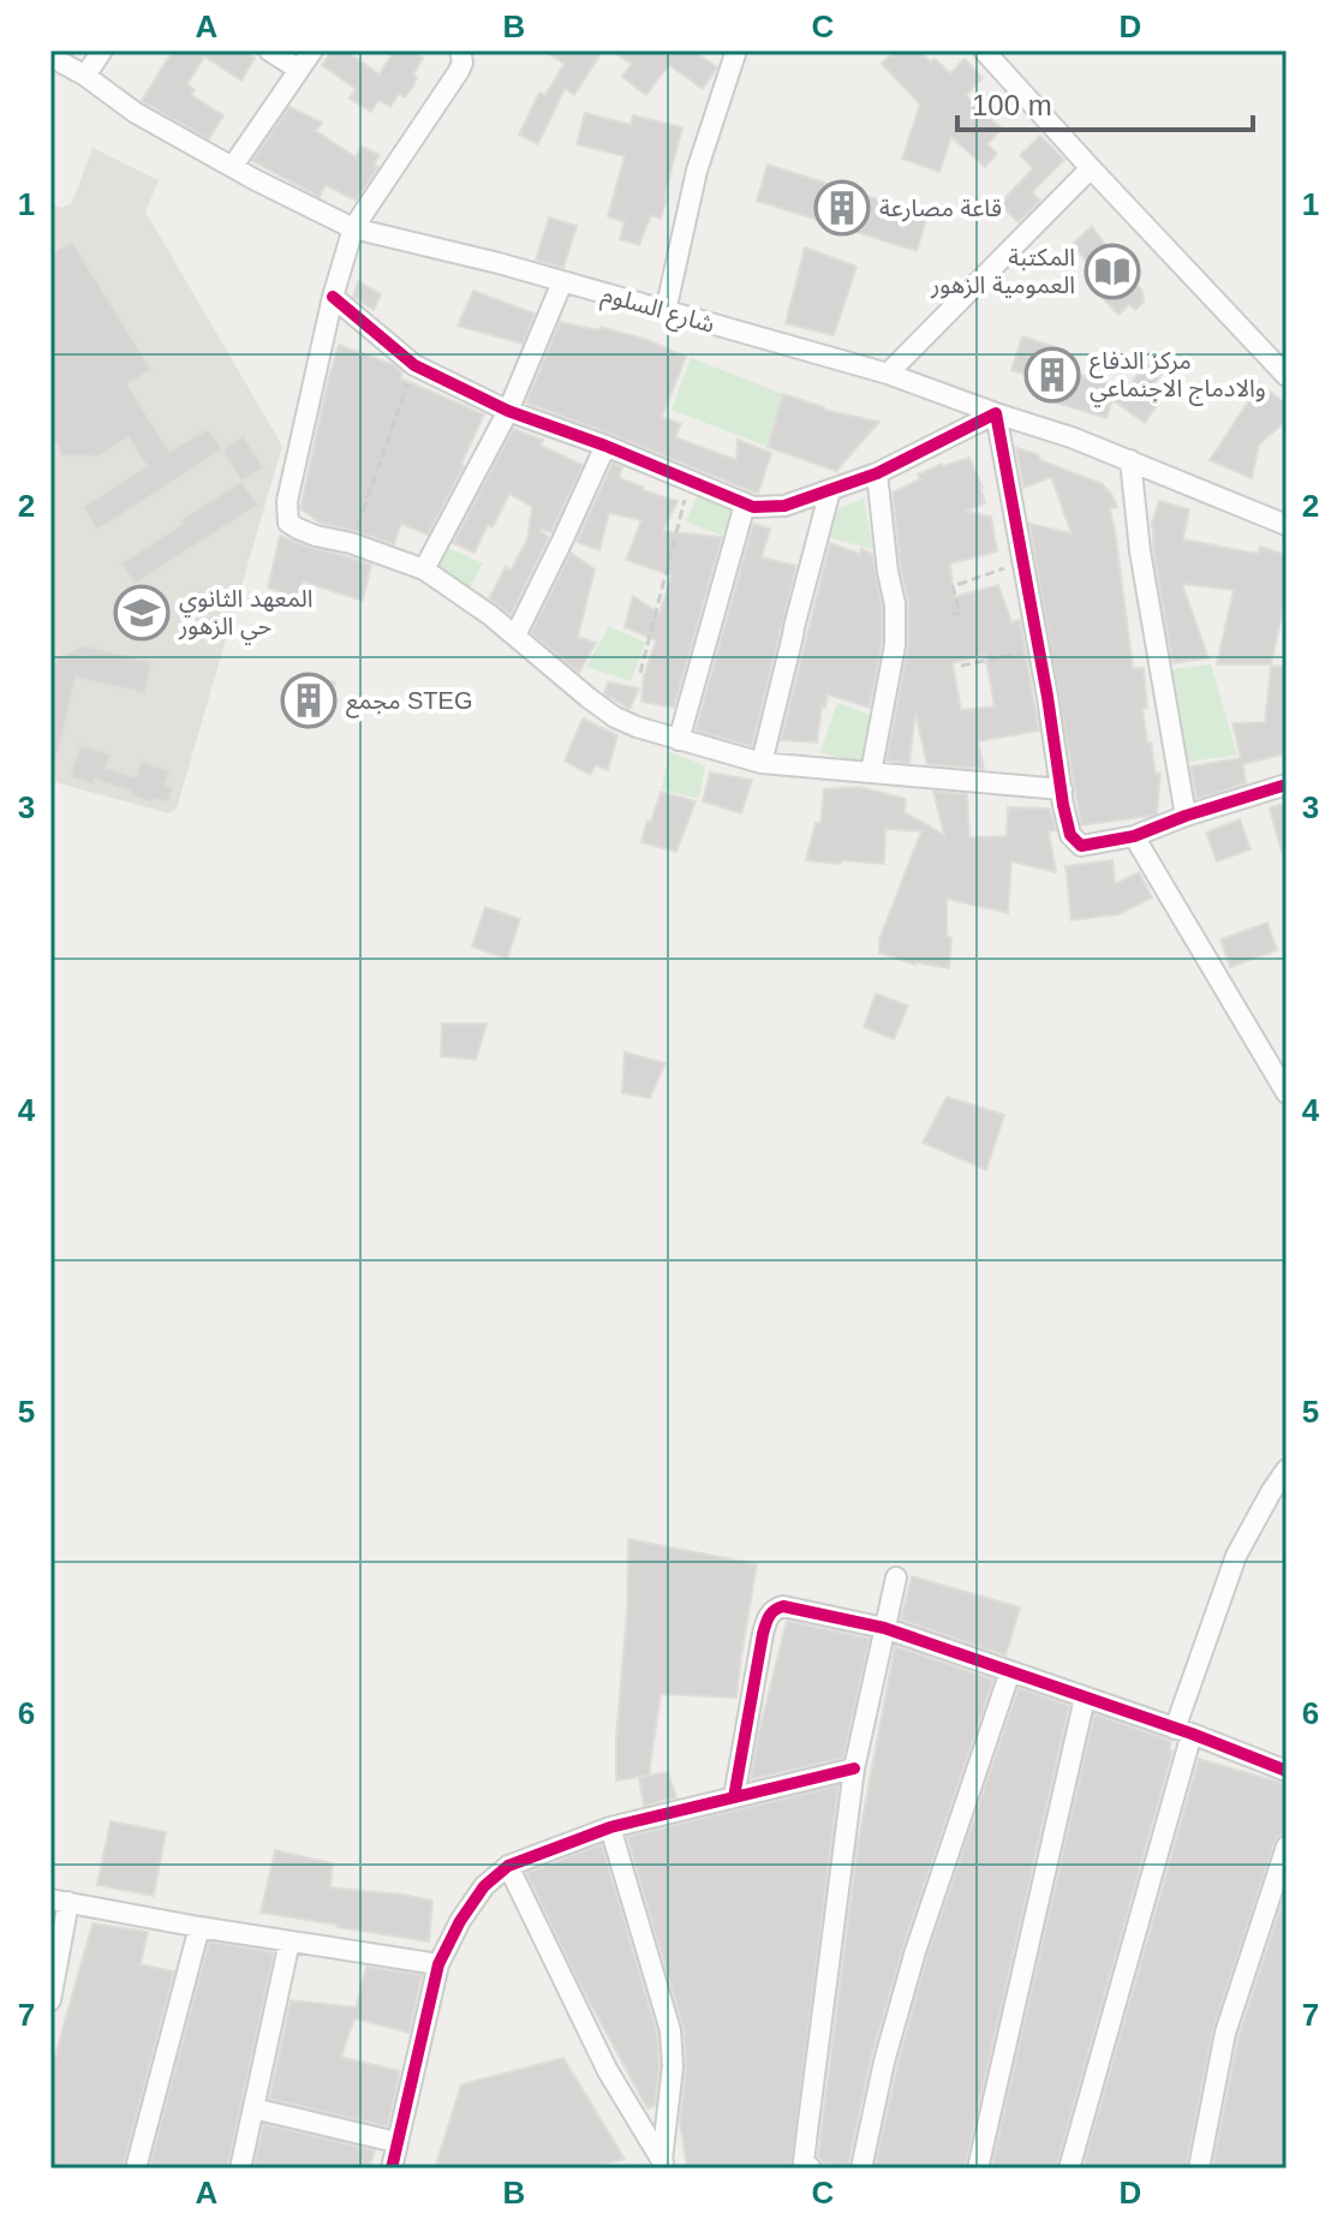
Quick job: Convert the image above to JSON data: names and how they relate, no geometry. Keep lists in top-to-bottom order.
{
  "streets": {
    "street": ["شارع السلوم"]
  },
  "places": {
    "building": ["قاعة مصارعة", "مركز الدفاع والادماج الاجنماعي", "مجمع STEG"],
    "library": ["المكتبة العمومية الزهور"],
    "school or university": ["المعهد الثانوي حي الزهور"]
  },
  "scale_bar": "100 m",
  "grid": {
    "columns": [
      "A",
      "B",
      "C",
      "D"
    ],
    "rows": [
      "1",
      "2",
      "3",
      "4",
      "5",
      "6",
      "7"
    ]
  }
}
